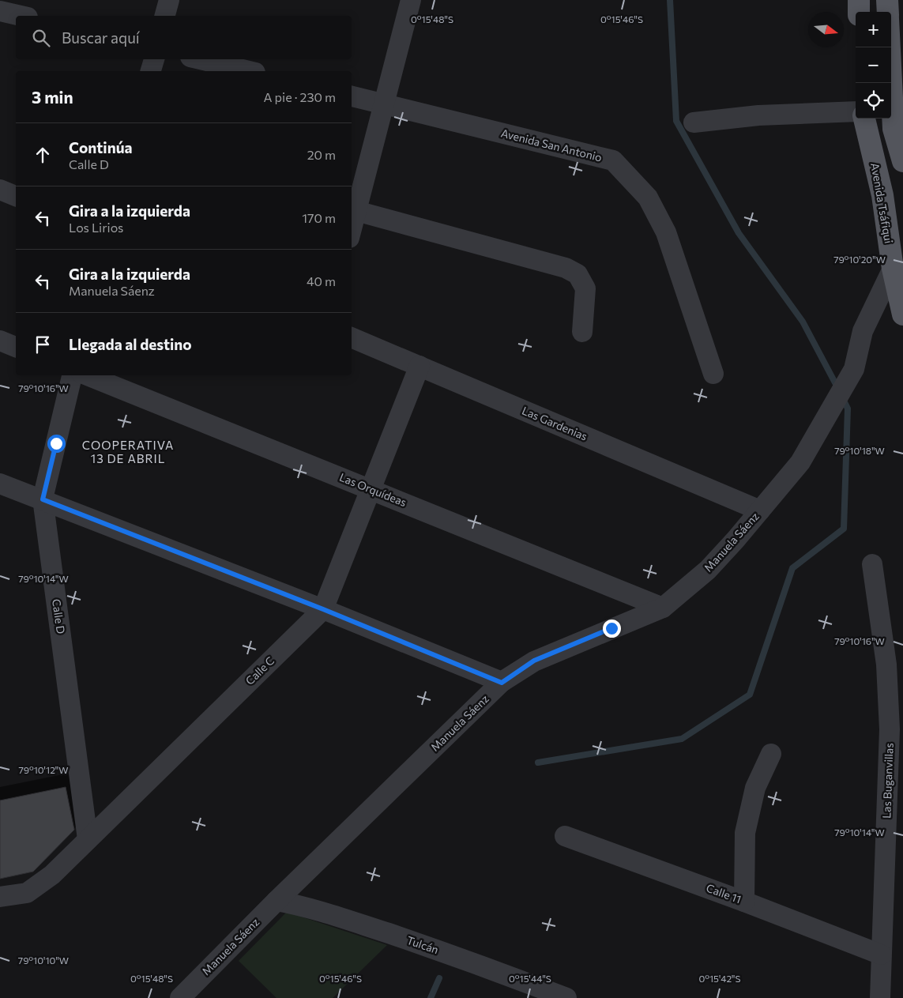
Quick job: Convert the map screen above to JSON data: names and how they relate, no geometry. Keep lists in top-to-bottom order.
{
  "streets": {
    "main road": ["Avenida Tsáfiqui"],
    "street": [
      "Avenida San Antonio",
      "Las Gardenias",
      "Las Orquídeas",
      "Manuela Sáenz",
      "Calle D",
      "Calle C",
      "Las Buganvillas",
      "Calle 11",
      "Tulcán"
    ]
  },
  "crossings": [
    ["Avenida Tsáfiqui", "Manuela Sáenz"],
    ["Las Gardenias", "Manuela Sáenz"],
    ["Las Gardenias", "Calle C"],
    ["Las Orquídeas", "Manuela Sáenz"],
    ["Las Orquídeas", "Calle C"],
    ["Manuela Sáenz", "Tulcán"],
    ["Calle D", "Calle C"],
    ["Las Buganvillas", "Calle 11"]
  ],
  "districts": ["COOPERATIVA 13 DE ABRIL"],
  "north": "right",
  "page": {
    "map_buttons": ["+", "−"],
    "search": "Buscar aquí",
    "heading": ["3 min", "A pie · 230 m"],
    "list": [
      ["Continúa", "Calle D", "20 m"],
      ["Gira a la izquierda", "Los Lirios", "170 m"],
      ["Gira a la izquierda", "Manuela Sáenz", "40 m"],
      "Llegada al destino"
    ]
  },
  "coordinates": [
    "0°15'48\"S",
    "0°15'46\"S",
    "79°10'20\"W",
    "79°10'16\"W",
    "79°10'18\"W",
    "79°10'14\"W",
    "79°10'12\"W",
    "79°10'10\"W",
    "0°15'44\"S",
    "0°15'42\"S"
  ]
}
